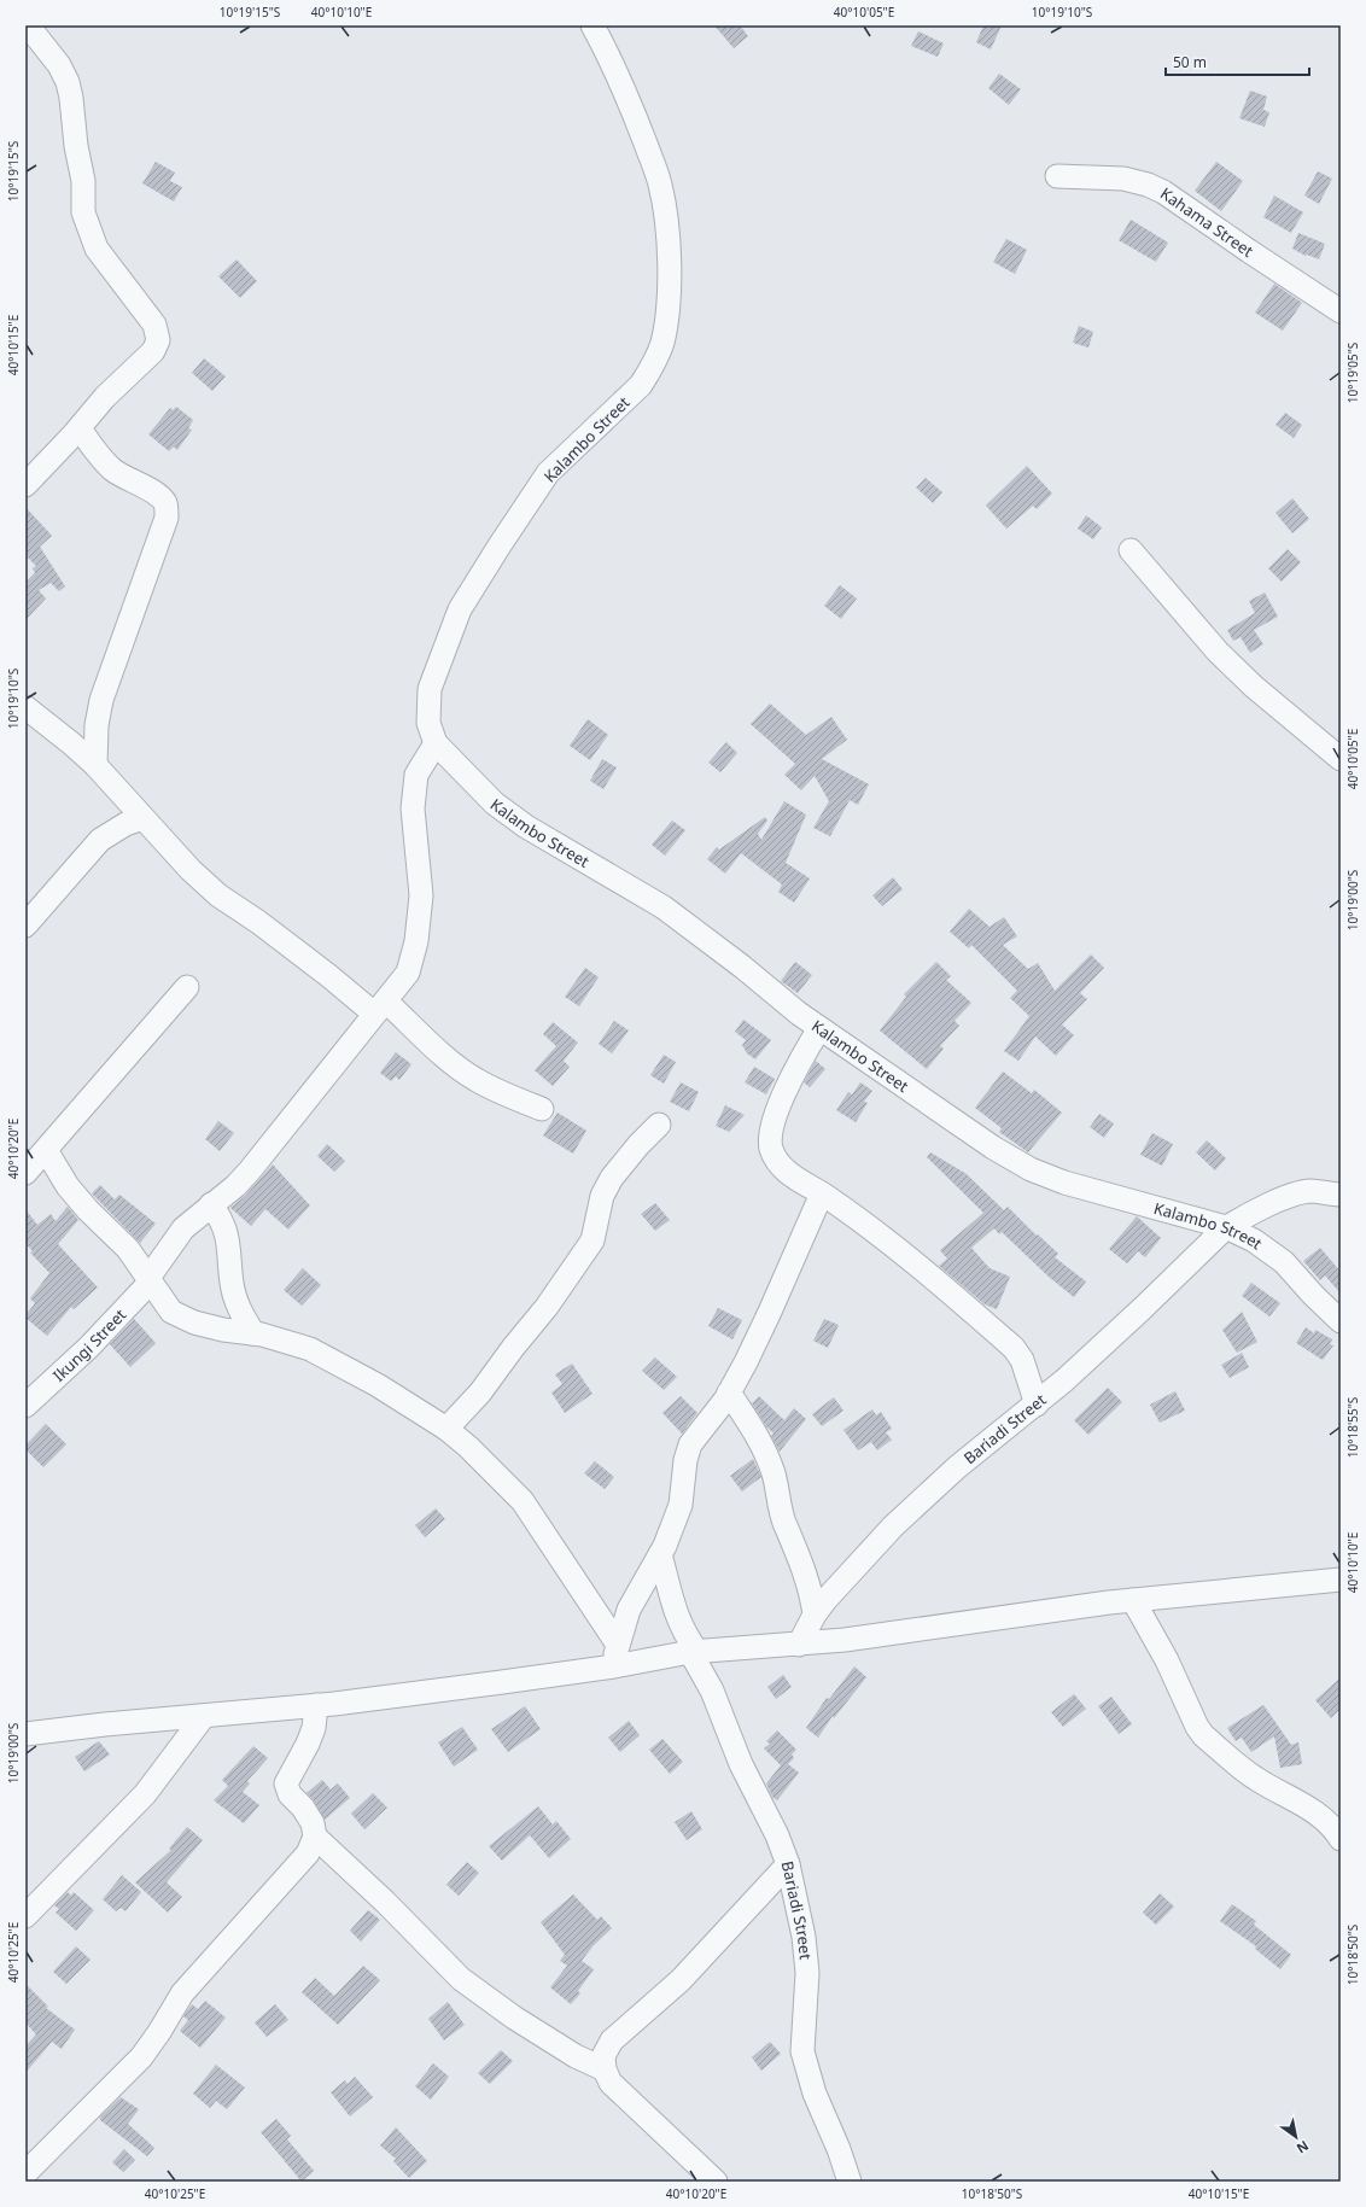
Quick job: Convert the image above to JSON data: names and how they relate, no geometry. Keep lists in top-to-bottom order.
{
  "streets": {
    "street": [
      "Kahama Street",
      "Kalambo Street",
      "Ikungi Street",
      "Bariadi Street"
    ]
  },
  "crossings": [
    ["Kalambo Street", "Ikungi Street"],
    ["Kalambo Street", "Bariadi Street"]
  ],
  "scale_bar": "50 m",
  "north": "bottom right",
  "coordinates": [
    "10°19'15\"S",
    "40°10'10\"E",
    "40°10'05\"E",
    "10°19'10\"S",
    "40°10'15\"E",
    "10°19'05\"S",
    "10°19'00\"S",
    "40°10'20\"E",
    "10°18'55\"S",
    "40°10'25\"E",
    "10°18'50\"S"
  ]
}
